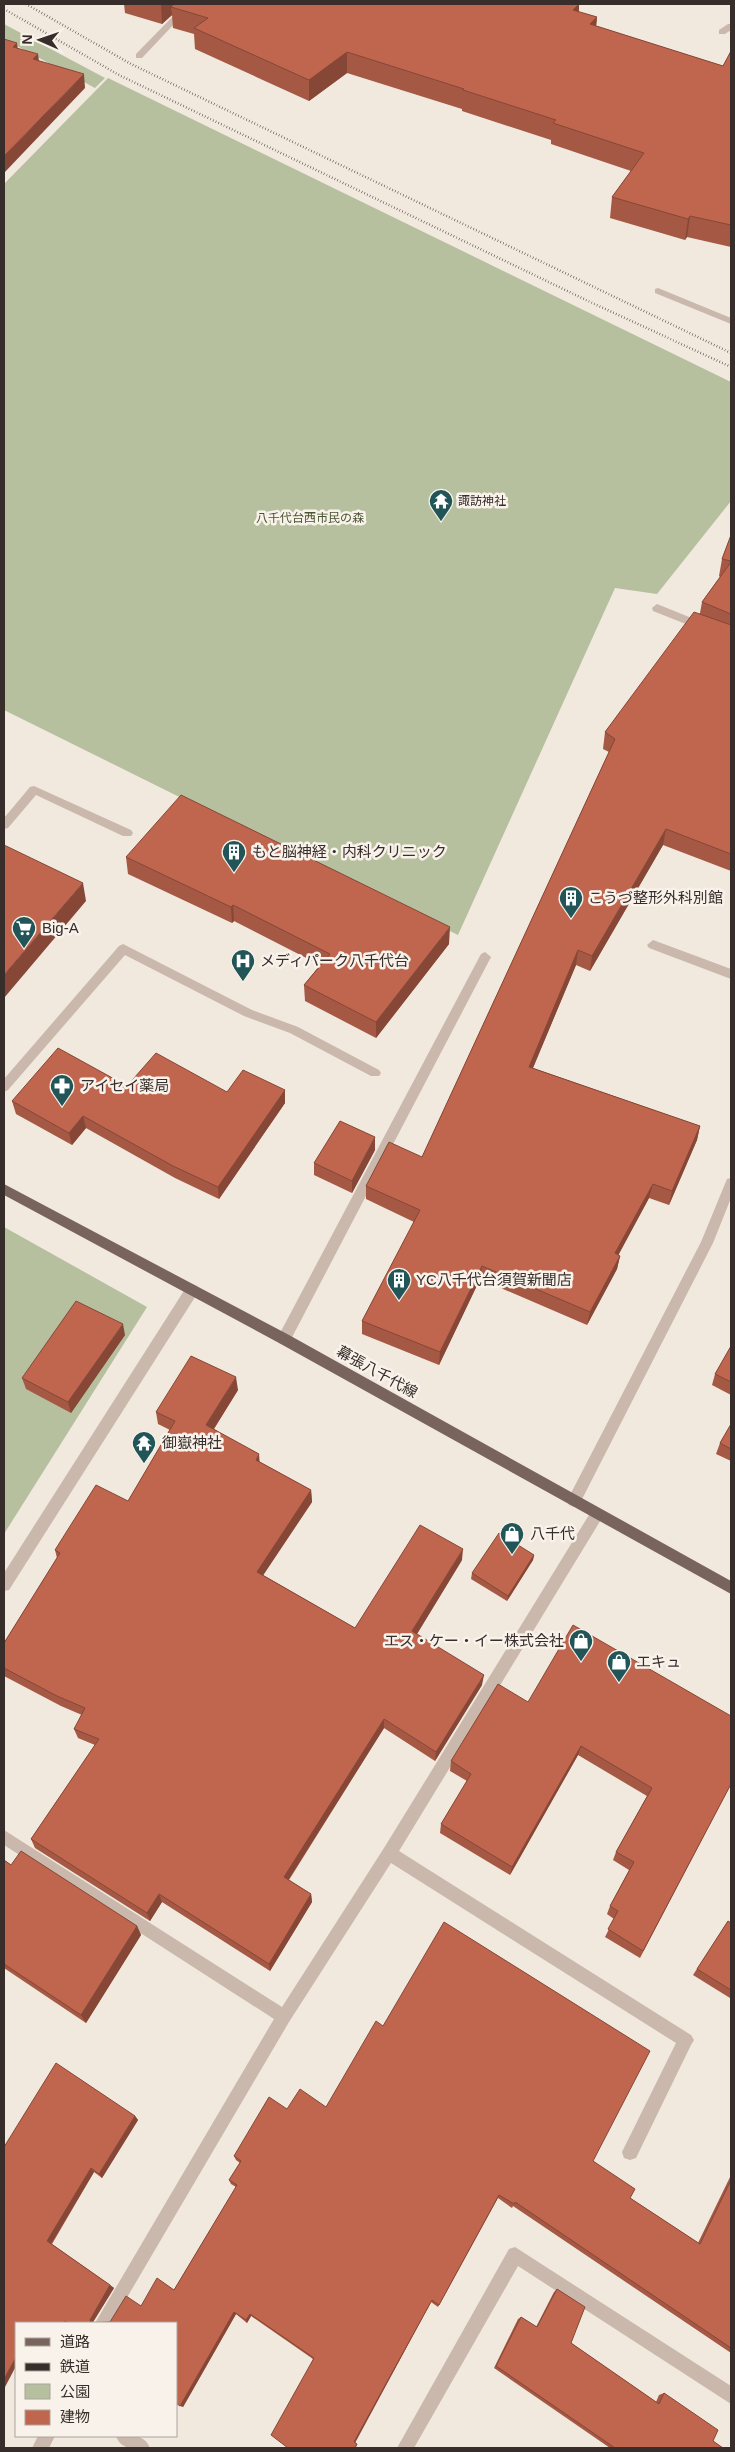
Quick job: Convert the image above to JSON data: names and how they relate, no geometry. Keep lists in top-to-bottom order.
{
  "streets": {
    "main road": ["幕張八千代線"]
  },
  "parks": ["八千代台西市民の森"],
  "places": {
    "temple": ["諏訪神社", "御嶽神社"],
    "building": ["もと脳神経・内科クリニック", "こうづ整形外科別館", "YC八千代台須賀新聞店"],
    "supermarket": ["Big-A"],
    "hospital": ["メディパーク八千代台"],
    "pharmacy": ["アイセイ薬局"],
    "shop": ["八千代", "エス・ケー・イー株式会社", "エキュ"]
  },
  "legend": [
    "道路",
    "鉄道",
    "公園",
    "建物"
  ],
  "north": "left"
}
